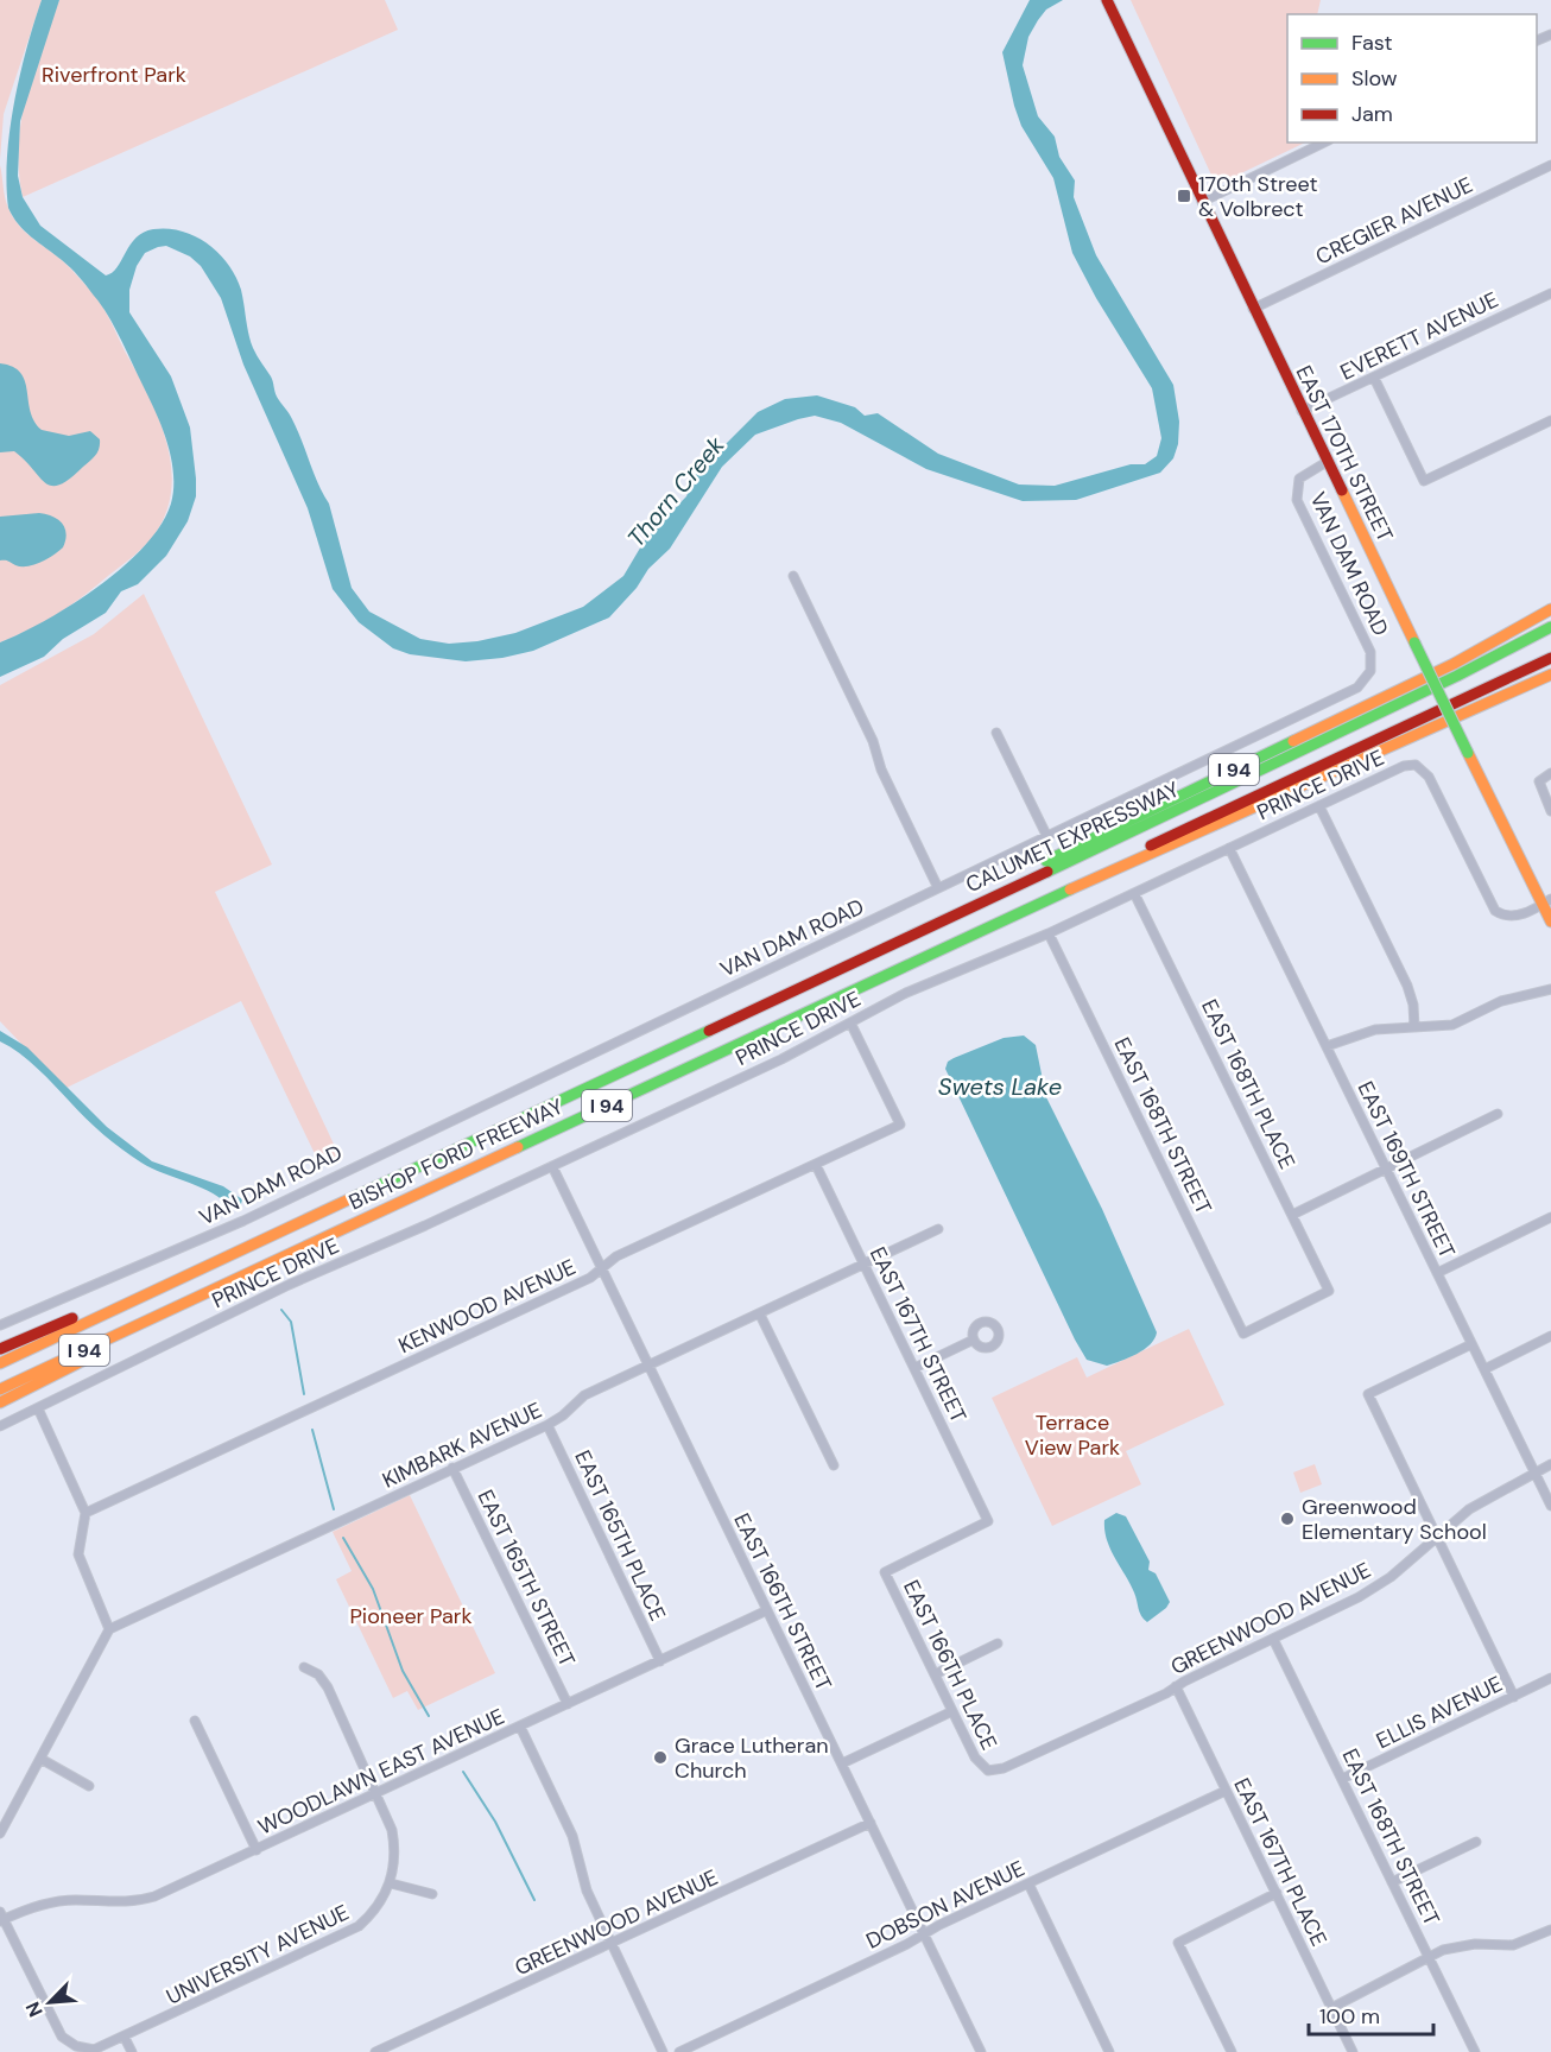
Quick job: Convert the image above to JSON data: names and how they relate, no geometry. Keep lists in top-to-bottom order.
{
  "streets": {
    "main road": [
      "EAST 170TH STREET",
      "I 94",
      "CALUMET EXPRESSWAY",
      "BISHOP FORD FREEWAY"
    ],
    "street": [
      "CREGIER AVENUE",
      "EVERETT AVENUE",
      "VAN DAM ROAD",
      "PRINCE DRIVE",
      "EAST 168TH PLACE",
      "EAST 168TH STREET",
      "EAST 169TH STREET",
      "KENWOOD AVENUE",
      "EAST 167TH STREET",
      "KIMBARK AVENUE",
      "EAST 165TH PLACE",
      "EAST 165TH STREET",
      "EAST 166TH STREET",
      "GREENWOOD AVENUE",
      "EAST 166TH PLACE",
      "ELLIS AVENUE",
      "WOODLAWN EAST AVENUE",
      "EAST 167TH PLACE",
      "DOBSON AVENUE",
      "UNIVERSITY AVENUE"
    ]
  },
  "crossings": [
    ["CREGIER AVENUE", "EAST 170TH STREET"],
    ["EVERETT AVENUE", "EAST 170TH STREET"],
    ["EAST 170TH STREET", "VAN DAM ROAD"],
    ["EAST 170TH STREET", "PRINCE DRIVE"],
    ["I 94", "CALUMET EXPRESSWAY"],
    ["I 94", "BISHOP FORD FREEWAY"],
    ["PRINCE DRIVE", "EAST 168TH PLACE"],
    ["PRINCE DRIVE", "EAST 168TH STREET"],
    ["PRINCE DRIVE", "EAST 169TH STREET"],
    ["PRINCE DRIVE", "KENWOOD AVENUE"],
    ["PRINCE DRIVE", "EAST 166TH STREET"],
    ["CALUMET EXPRESSWAY", "BISHOP FORD FREEWAY"],
    ["EAST 168TH PLACE", "EAST 168TH STREET"],
    ["EAST 168TH STREET", "GREENWOOD AVENUE"],
    ["EAST 168TH STREET", "ELLIS AVENUE"],
    ["EAST 169TH STREET", "GREENWOOD AVENUE"],
    ["KENWOOD AVENUE", "EAST 167TH STREET"],
    ["KENWOOD AVENUE", "EAST 166TH STREET"],
    ["EAST 167TH STREET", "KIMBARK AVENUE"],
    ["EAST 167TH STREET", "EAST 166TH PLACE"],
    ["KIMBARK AVENUE", "EAST 165TH PLACE"],
    ["KIMBARK AVENUE", "EAST 165TH STREET"],
    ["KIMBARK AVENUE", "EAST 166TH STREET"],
    ["EAST 165TH PLACE", "WOODLAWN EAST AVENUE"],
    ["EAST 165TH STREET", "WOODLAWN EAST AVENUE"],
    ["EAST 166TH STREET", "GREENWOOD AVENUE"],
    ["EAST 166TH STREET", "WOODLAWN EAST AVENUE"],
    ["EAST 166TH STREET", "DOBSON AVENUE"],
    ["GREENWOOD AVENUE", "EAST 166TH PLACE"],
    ["GREENWOOD AVENUE", "EAST 167TH PLACE"],
    ["WOODLAWN EAST AVENUE", "UNIVERSITY AVENUE"],
    ["EAST 167TH PLACE", "DOBSON AVENUE"]
  ],
  "water": ["Thorn Creek", "Swets Lake"],
  "parks": ["Riverfront Park", "Terrace View Park", "Pioneer Park"],
  "places": {
    "transit": ["170th Street & Volbrect"],
    "other": ["Greenwood Elementary School", "Grace Lutheran Church"]
  },
  "legend": ["Fast", "Slow", "Jam"],
  "scale_bar": "100 m",
  "north": "bottom left"
}
